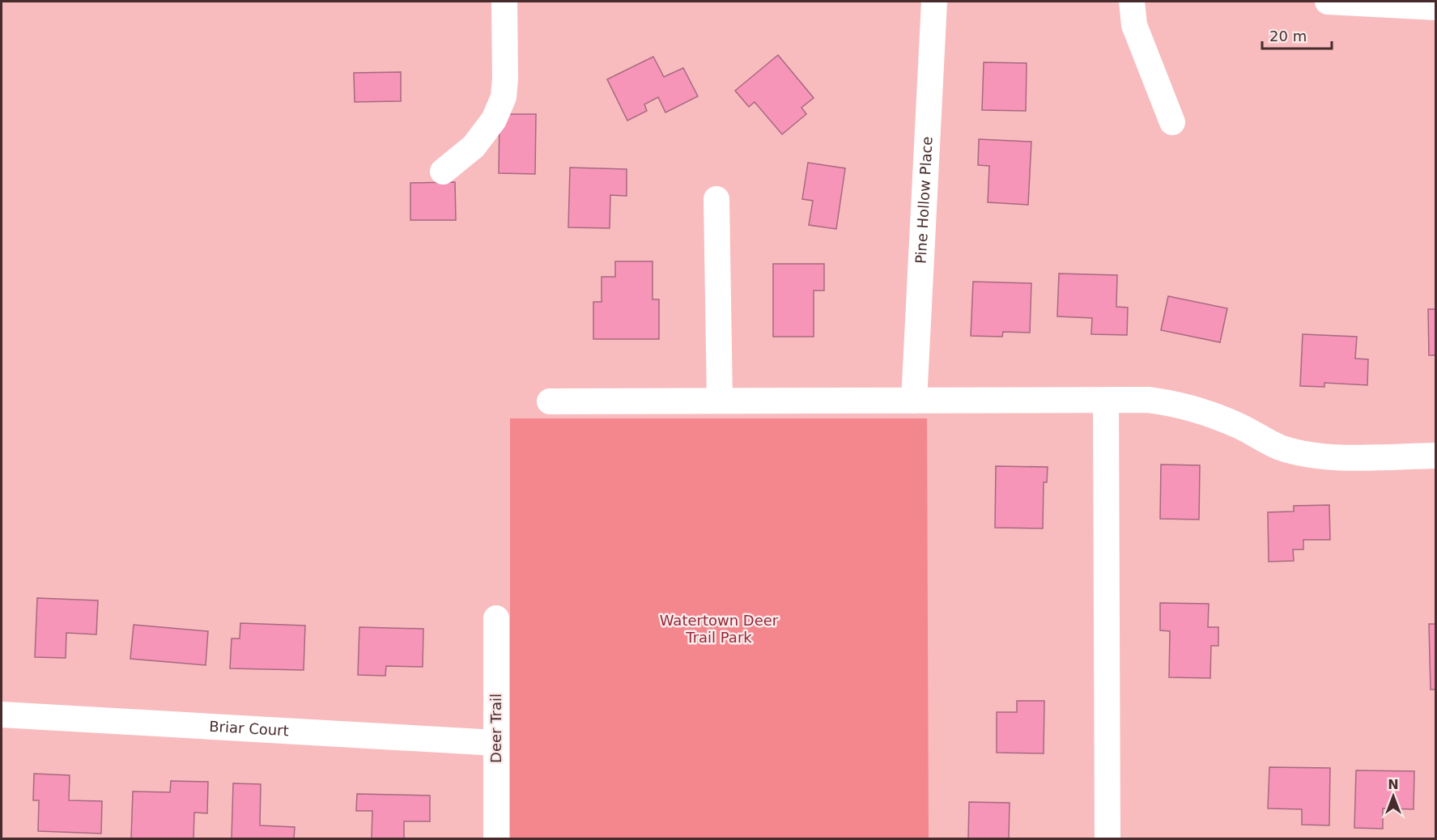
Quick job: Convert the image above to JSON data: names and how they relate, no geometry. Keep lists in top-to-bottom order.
{
  "streets": {
    "street": ["Pine Hollow Place", "Deer Trail", "Briar Court"]
  },
  "crossings": [
    ["Deer Trail", "Briar Court"]
  ],
  "parks": ["Watertown Deer Trail Park"],
  "scale_bar": "20 m",
  "north": "top"
}
